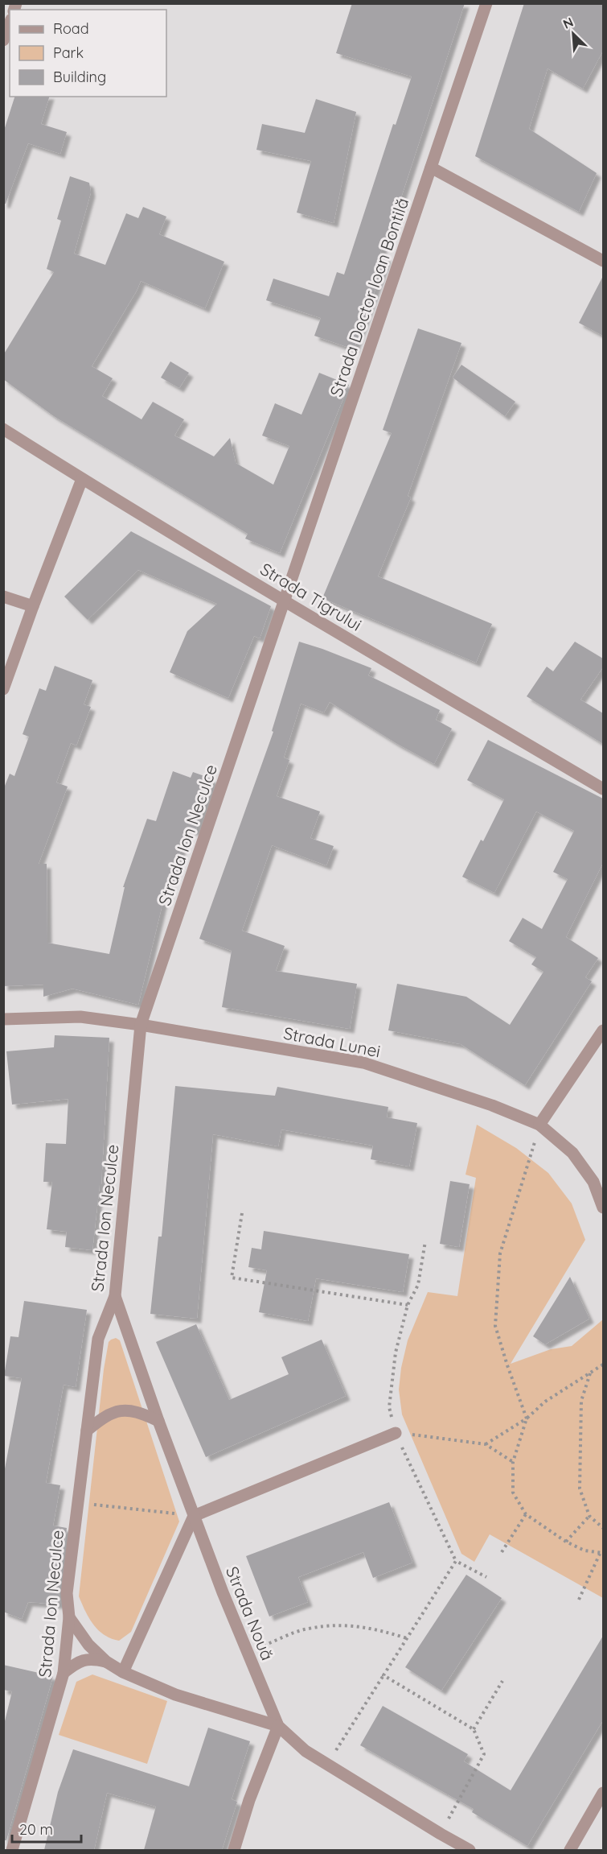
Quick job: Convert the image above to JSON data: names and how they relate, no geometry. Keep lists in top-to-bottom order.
{
  "streets": {
    "street": [
      "Strada Doctor Ioan Bontilă",
      "Strada Tigrului",
      "Strada Ion Neculce",
      "Strada Lunei",
      "Strada Nouă"
    ]
  },
  "crossings": [
    ["Strada Doctor Ioan Bontilă", "Strada Tigrului"],
    ["Strada Doctor Ioan Bontilă", "Strada Ion Neculce"],
    ["Strada Tigrului", "Strada Ion Neculce"],
    ["Strada Ion Neculce", "Strada Lunei"],
    ["Strada Ion Neculce", "Strada Nouă"]
  ],
  "legend": ["Road", "Park", "Building"],
  "scale_bar": "20 m",
  "north": "top left"
}
